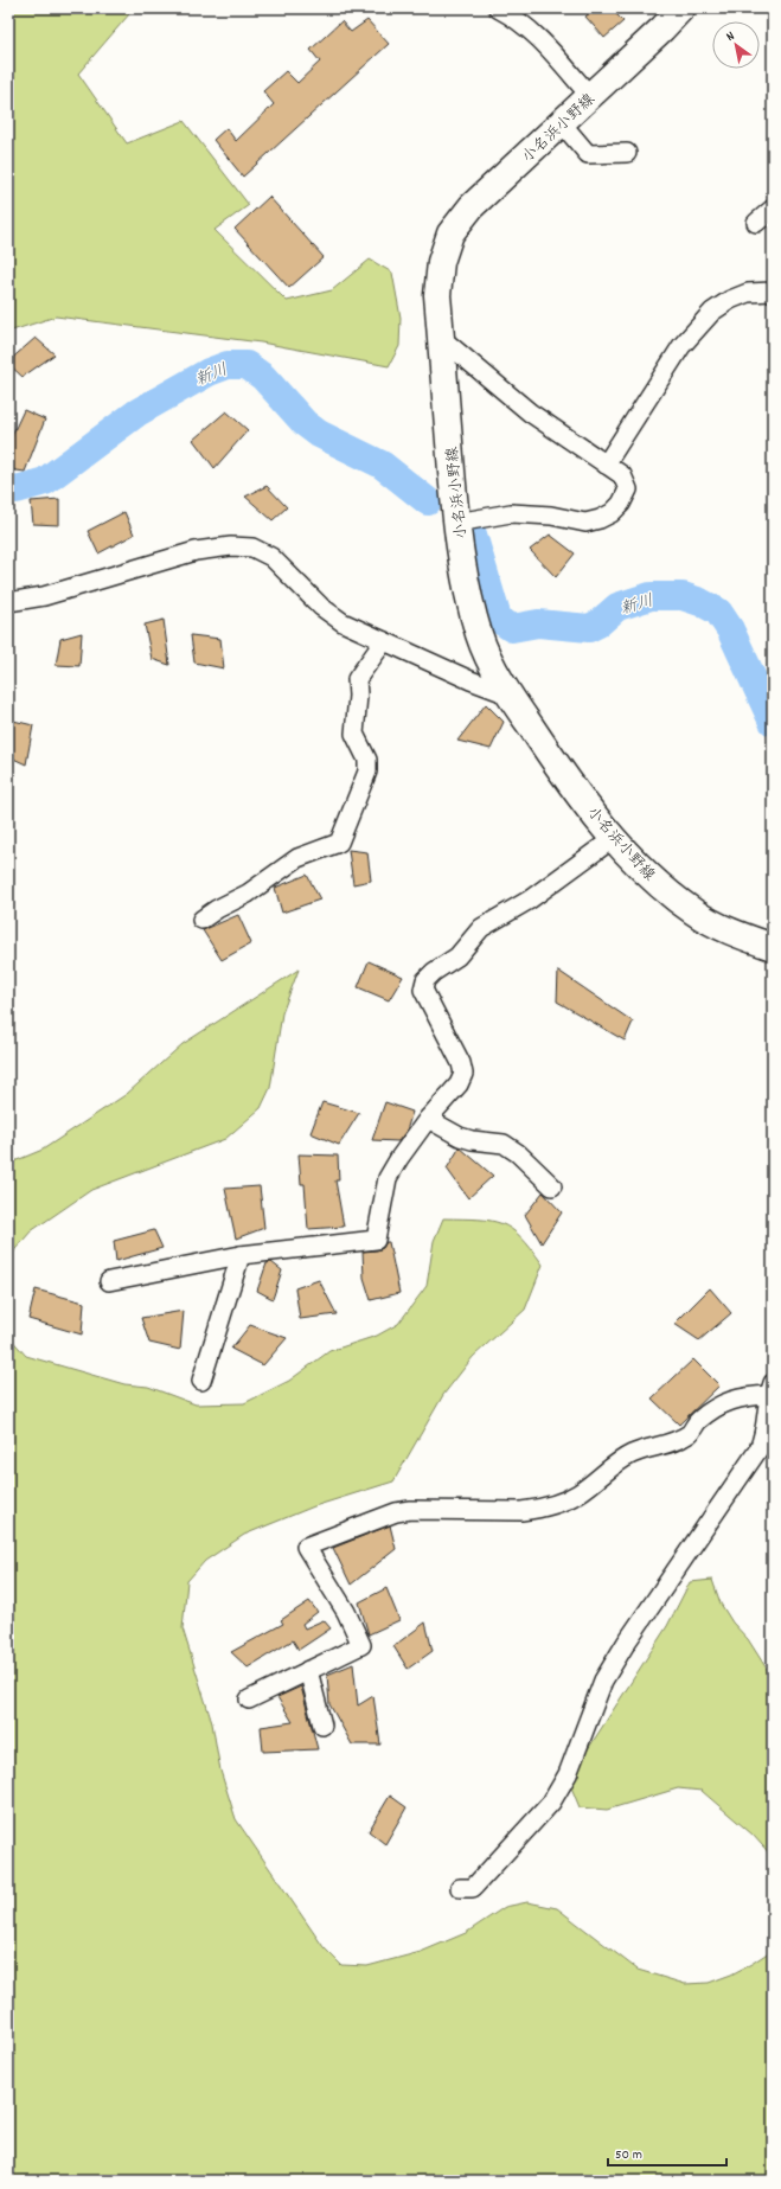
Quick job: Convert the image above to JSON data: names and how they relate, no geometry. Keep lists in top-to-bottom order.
{
  "streets": {
    "main road": ["小名浜小野線"]
  },
  "water": ["新川"],
  "scale_bar": "50 m",
  "north": "top left"
}
